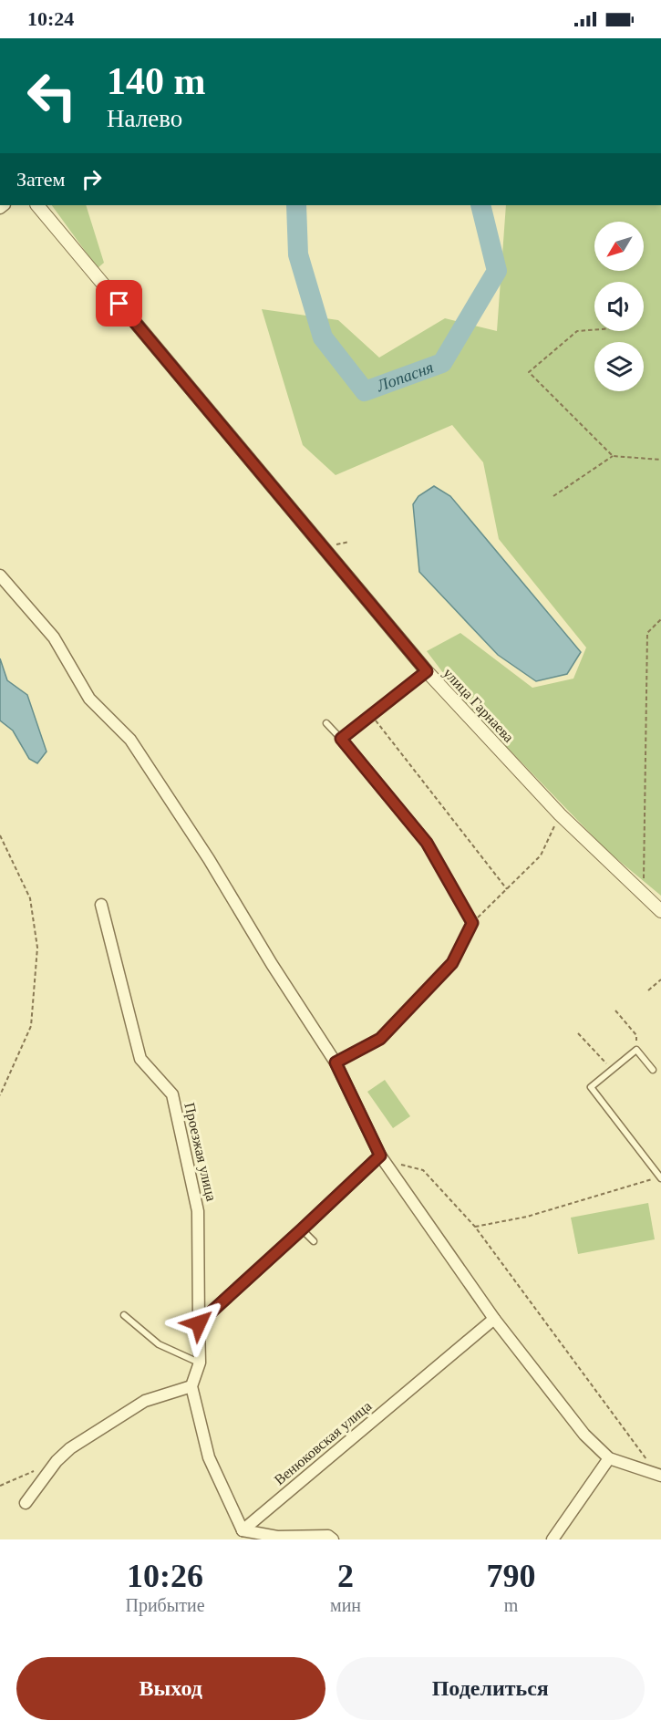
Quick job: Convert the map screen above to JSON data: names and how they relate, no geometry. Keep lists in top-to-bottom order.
{
  "streets": {
    "street": ["улица Гарнаева", "Проезжая улица", "Венюковская улица"]
  },
  "water": ["Лопасня"],
  "north": "bottom left",
  "page": {
    "status": "10:24",
    "turn": ["140 m", "Налево"],
    "then": "Затем",
    "eta": [
      "10:26",
      "Прибытие",
      "2",
      "мин",
      "790",
      "m"
    ],
    "buttons": ["Выход", "Поделиться"]
  }
}
